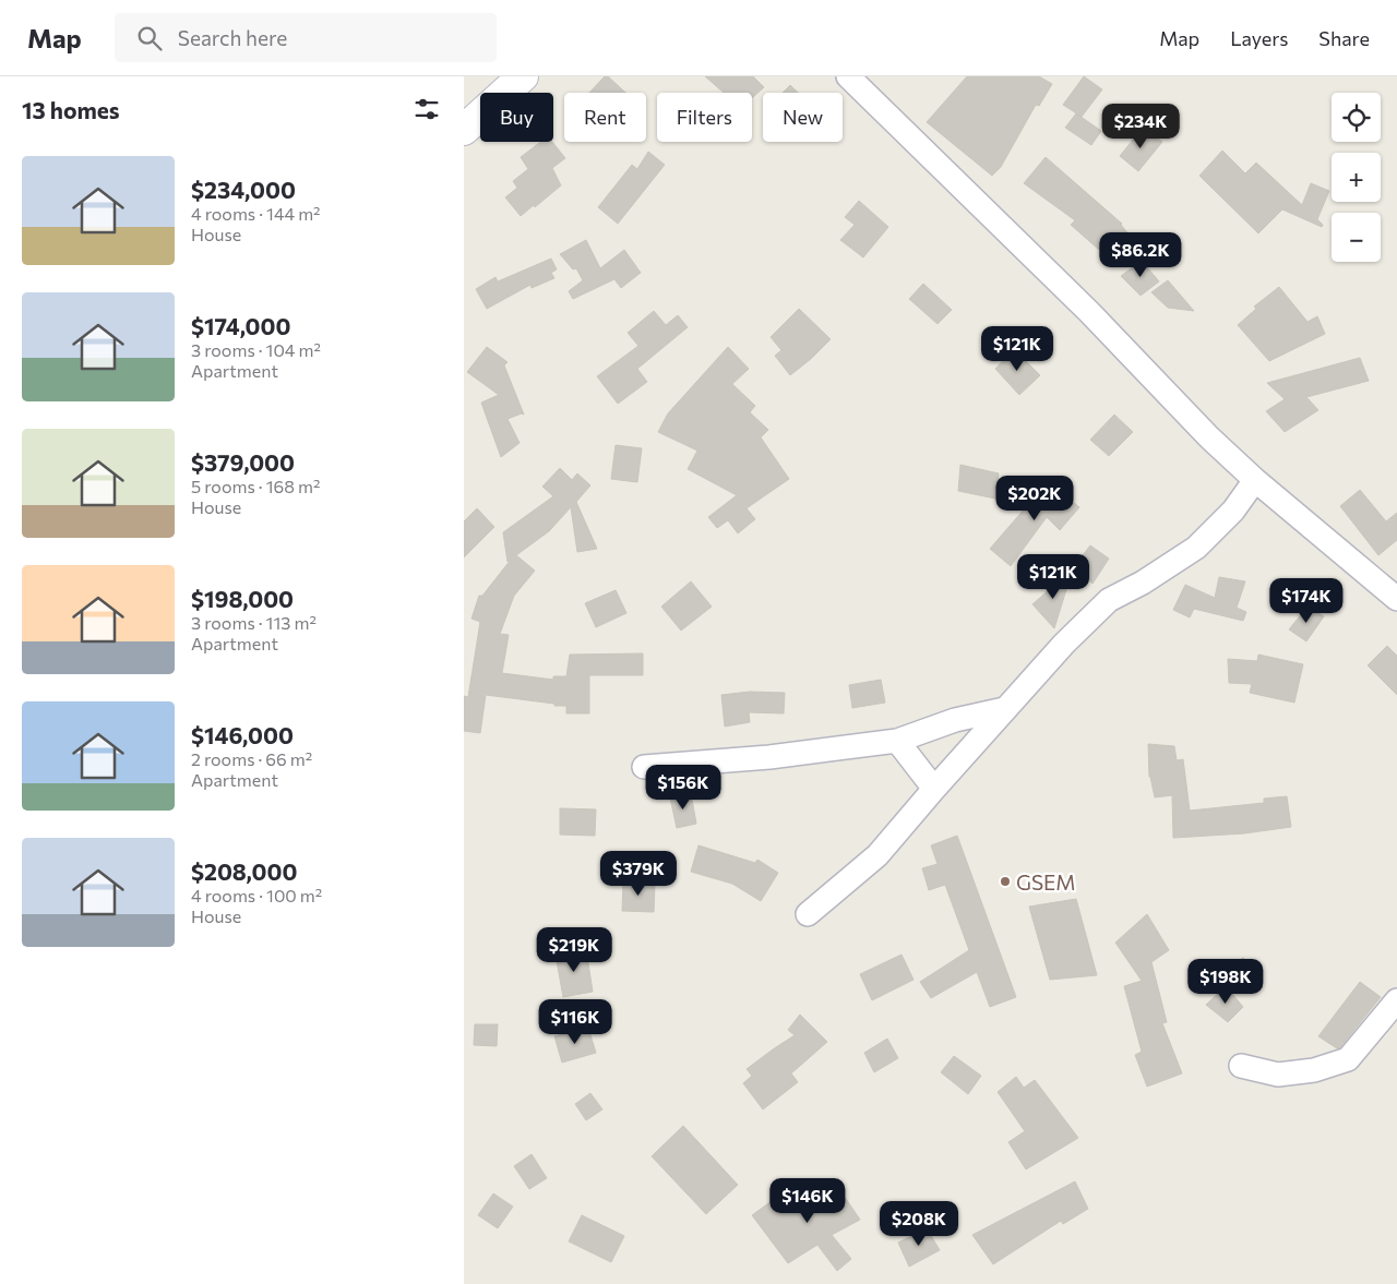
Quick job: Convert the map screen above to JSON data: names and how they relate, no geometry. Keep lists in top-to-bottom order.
{
  "places": ["GSEM"],
  "page": {
    "header": "Map",
    "search": "Search here",
    "nav": ["Map", "Layers", "Share"],
    "heading": "13 homes",
    "map_buttons": ["+", "−"],
    "chip": [
      "Buy",
      "Rent",
      "Filters",
      "New"
    ],
    "price": [
      "$234K",
      "$86.2K",
      "$121K",
      "$202K",
      "$121K",
      "$174K",
      "$156K",
      "$379K",
      "$219K",
      "$198K",
      "$116K",
      "$146K",
      "$208K"
    ],
    "list": [
      {
        "name": "$234,000",
        "note": "4 rooms · 144 m² · House"
      },
      {
        "name": "$174,000",
        "note": "3 rooms · 104 m² · Apartment"
      },
      {
        "name": "$379,000",
        "note": "5 rooms · 168 m² · House"
      },
      {
        "name": "$198,000",
        "note": "3 rooms · 113 m² · Apartment"
      },
      {
        "name": "$146,000",
        "note": "2 rooms · 66 m² · Apartment"
      },
      {
        "name": "$208,000",
        "note": "4 rooms · 100 m² · House"
      }
    ]
  }
}
